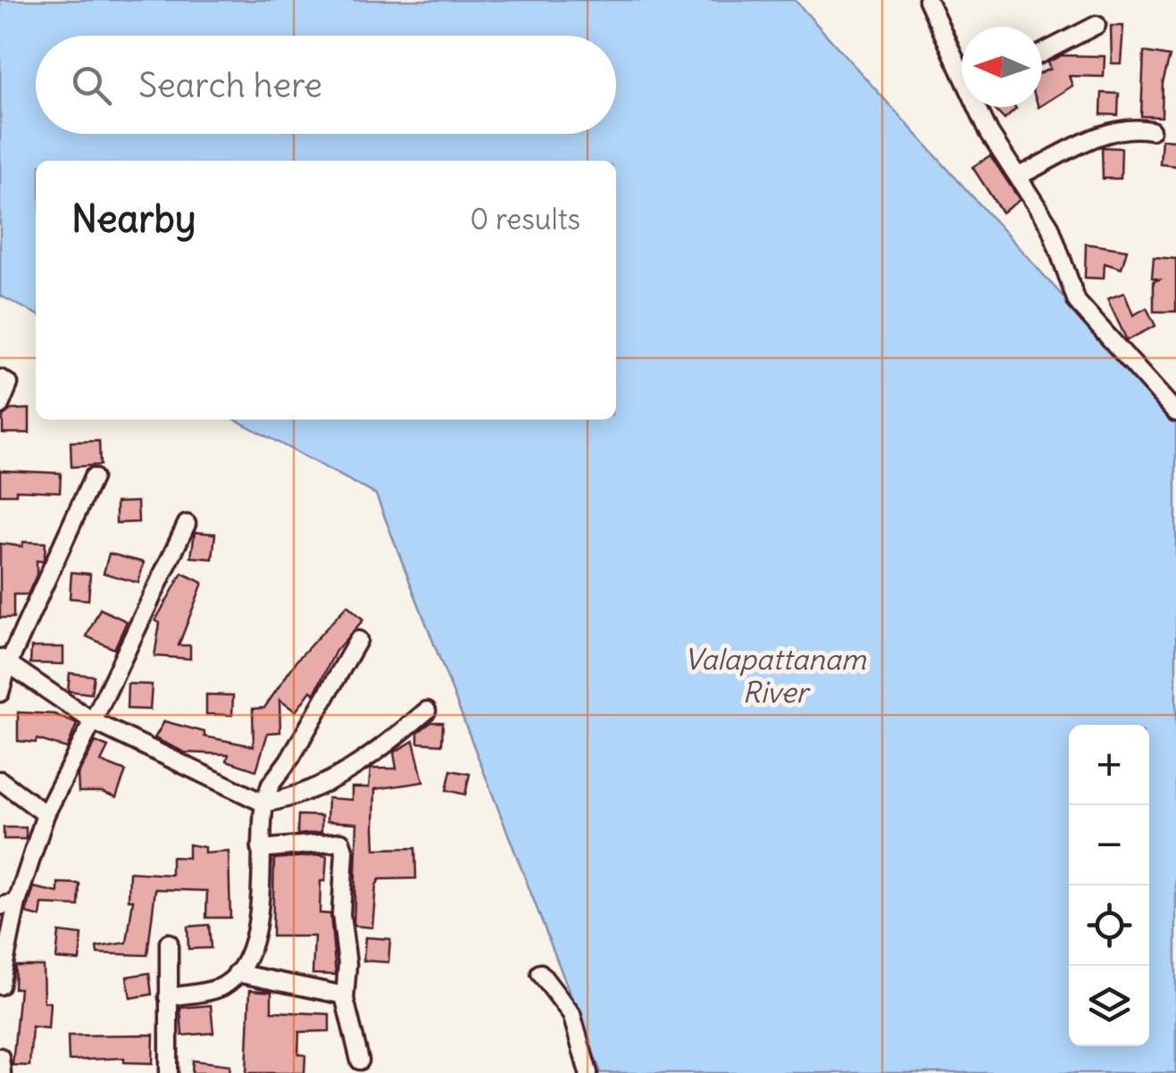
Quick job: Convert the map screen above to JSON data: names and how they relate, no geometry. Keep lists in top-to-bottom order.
{
  "water": ["Valapattanam River"],
  "north": "left",
  "page": {
    "search": "Search here",
    "heading": ["Nearby", "0 results"],
    "map_buttons": ["+", "−"]
  }
}
